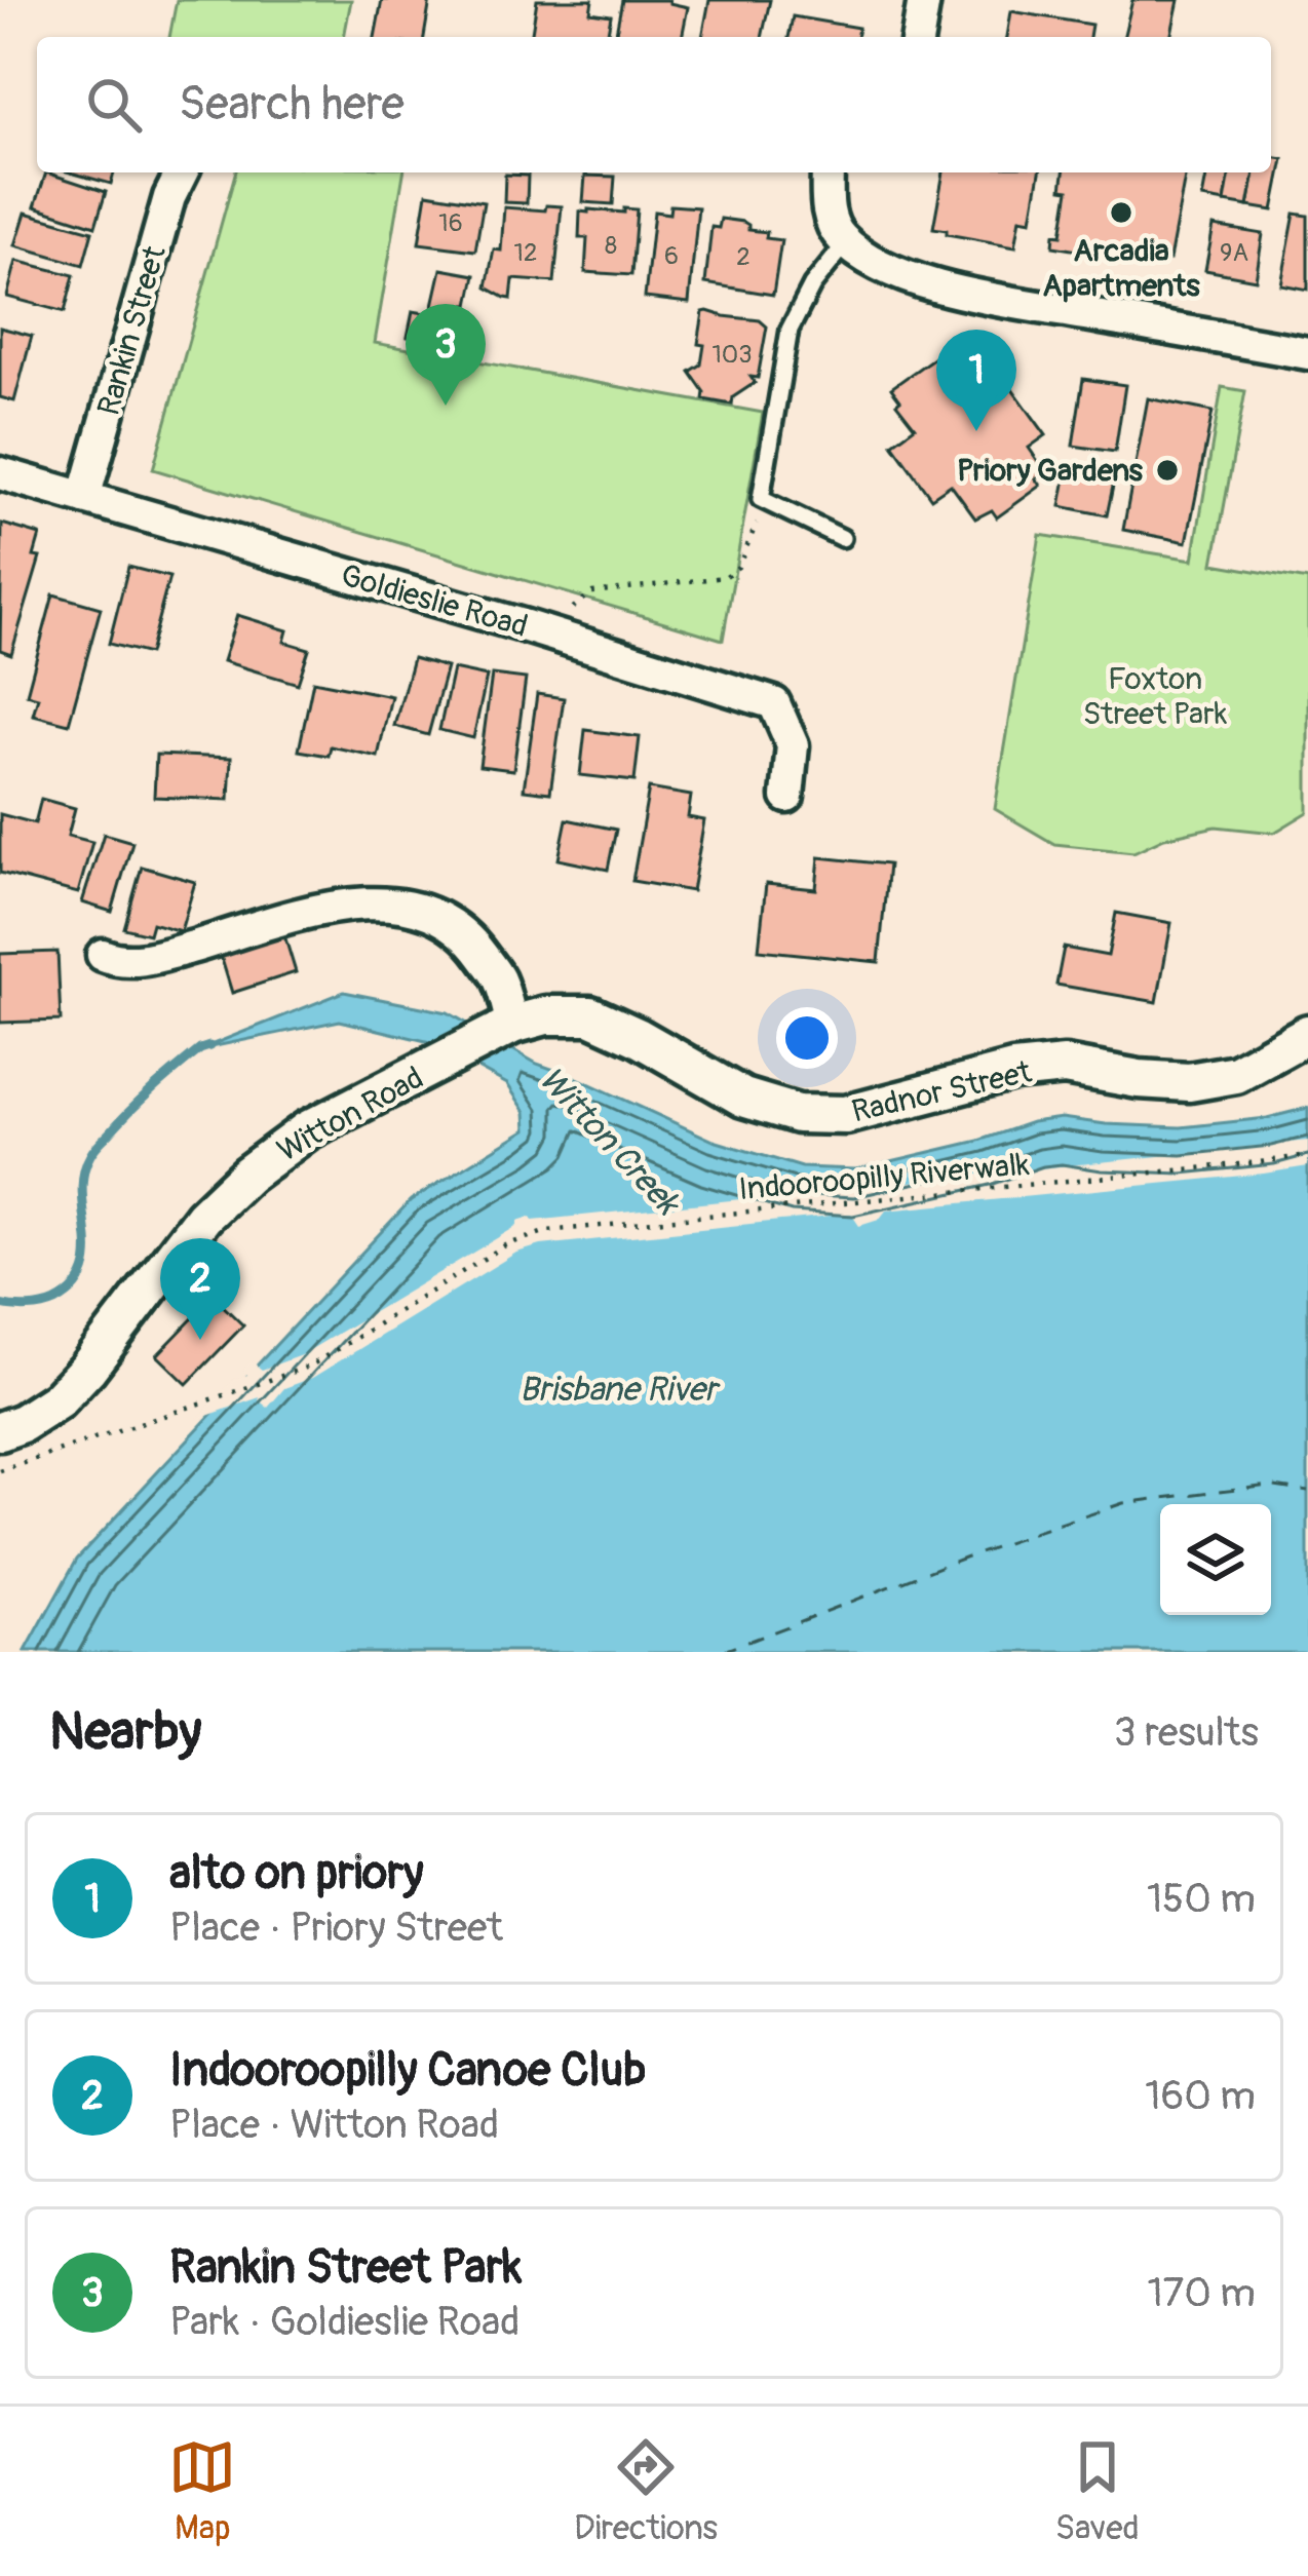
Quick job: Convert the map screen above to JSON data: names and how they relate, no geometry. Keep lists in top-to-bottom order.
{
  "streets": {
    "street": [
      "Rankin Street",
      "Goldieslie Road",
      "Radnor Street",
      "Witton Road"
    ],
    "path": ["Indooroopilly Riverwalk"]
  },
  "crossings": [
    ["Rankin Street", "Goldieslie Road"],
    ["Radnor Street", "Witton Road"]
  ],
  "water": ["Witton Creek", "Brisbane River"],
  "parks": ["Foxton Street Park"],
  "places": ["Arcadia Apartments", "Priory Gardens"],
  "house_numbers": [
    "16",
    "8",
    "12",
    "9A",
    "6",
    "2",
    "103"
  ],
  "page": {
    "search": "Search here",
    "pins": ["3", "1", "2"],
    "heading": ["Nearby", "3 results"],
    "list": [
      {
        "mark": "1",
        "name": "alto on priory",
        "note": "Place · Priory Street",
        "value": "150 m"
      },
      {
        "mark": "2",
        "name": "Indooroopilly Canoe Club",
        "note": "Place · Witton Road",
        "value": "160 m"
      },
      {
        "mark": "3",
        "name": "Rankin Street Park",
        "note": "Park · Goldieslie Road",
        "value": "170 m"
      }
    ],
    "nav": ["Map", "Directions", "Saved"]
  }
}
